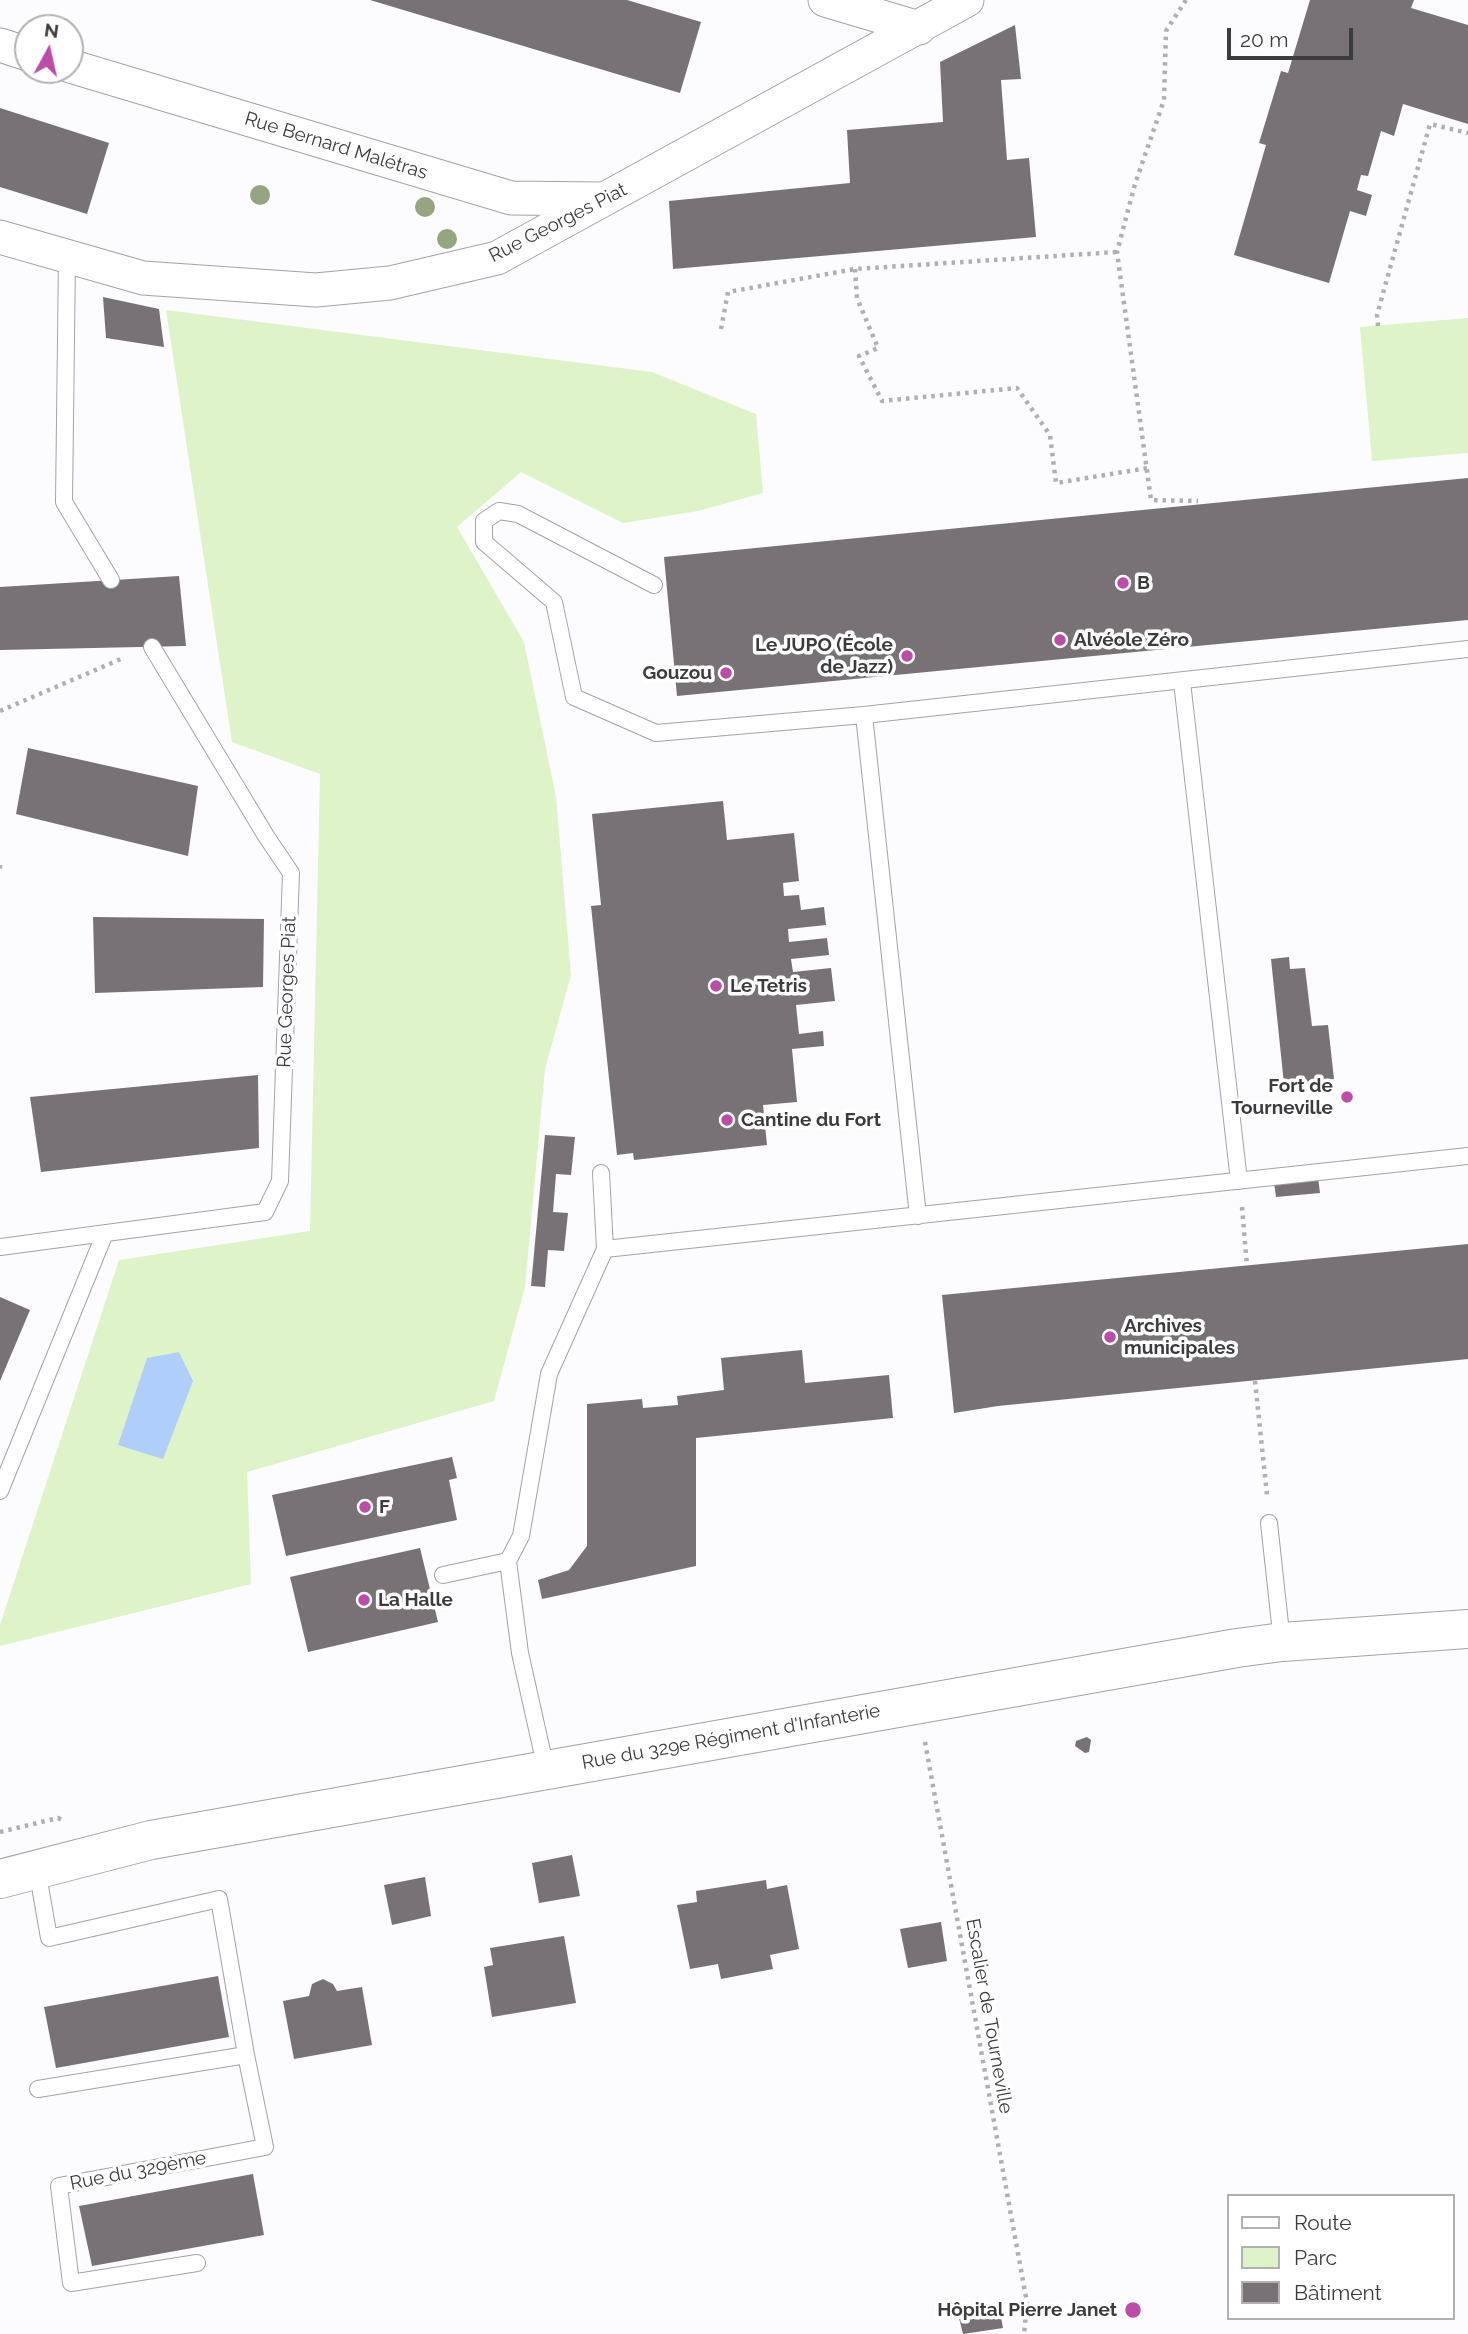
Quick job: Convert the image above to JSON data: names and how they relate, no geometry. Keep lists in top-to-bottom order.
{
  "streets": {
    "street": ["Rue Bernard Malétras", "Rue Georges Piat", "Rue du 329e Régiment d'Infanterie"],
    "lane": ["Rue du 329ème"],
    "path": ["Escalier de Tourneville"]
  },
  "crossings": [
    ["Rue Bernard Malétras", "Rue Georges Piat"],
    ["Rue du 329e Régiment d'Infanterie", "Escalier de Tourneville"],
    ["Rue du 329e Régiment d'Infanterie", "Rue du 329ème"]
  ],
  "places": [
    "B",
    "Alvéole Zéro",
    "Le JUPO (École de Jazz)",
    "Gouzou",
    "Le Tetris",
    "Fort de Tourneville",
    "Cantine du Fort",
    "Archives municipales",
    "F",
    "La Halle",
    "Hôpital Pierre Janet"
  ],
  "legend": ["Route", "Parc", "Bâtiment"],
  "scale_bar": "20 m",
  "north": "top"
}
